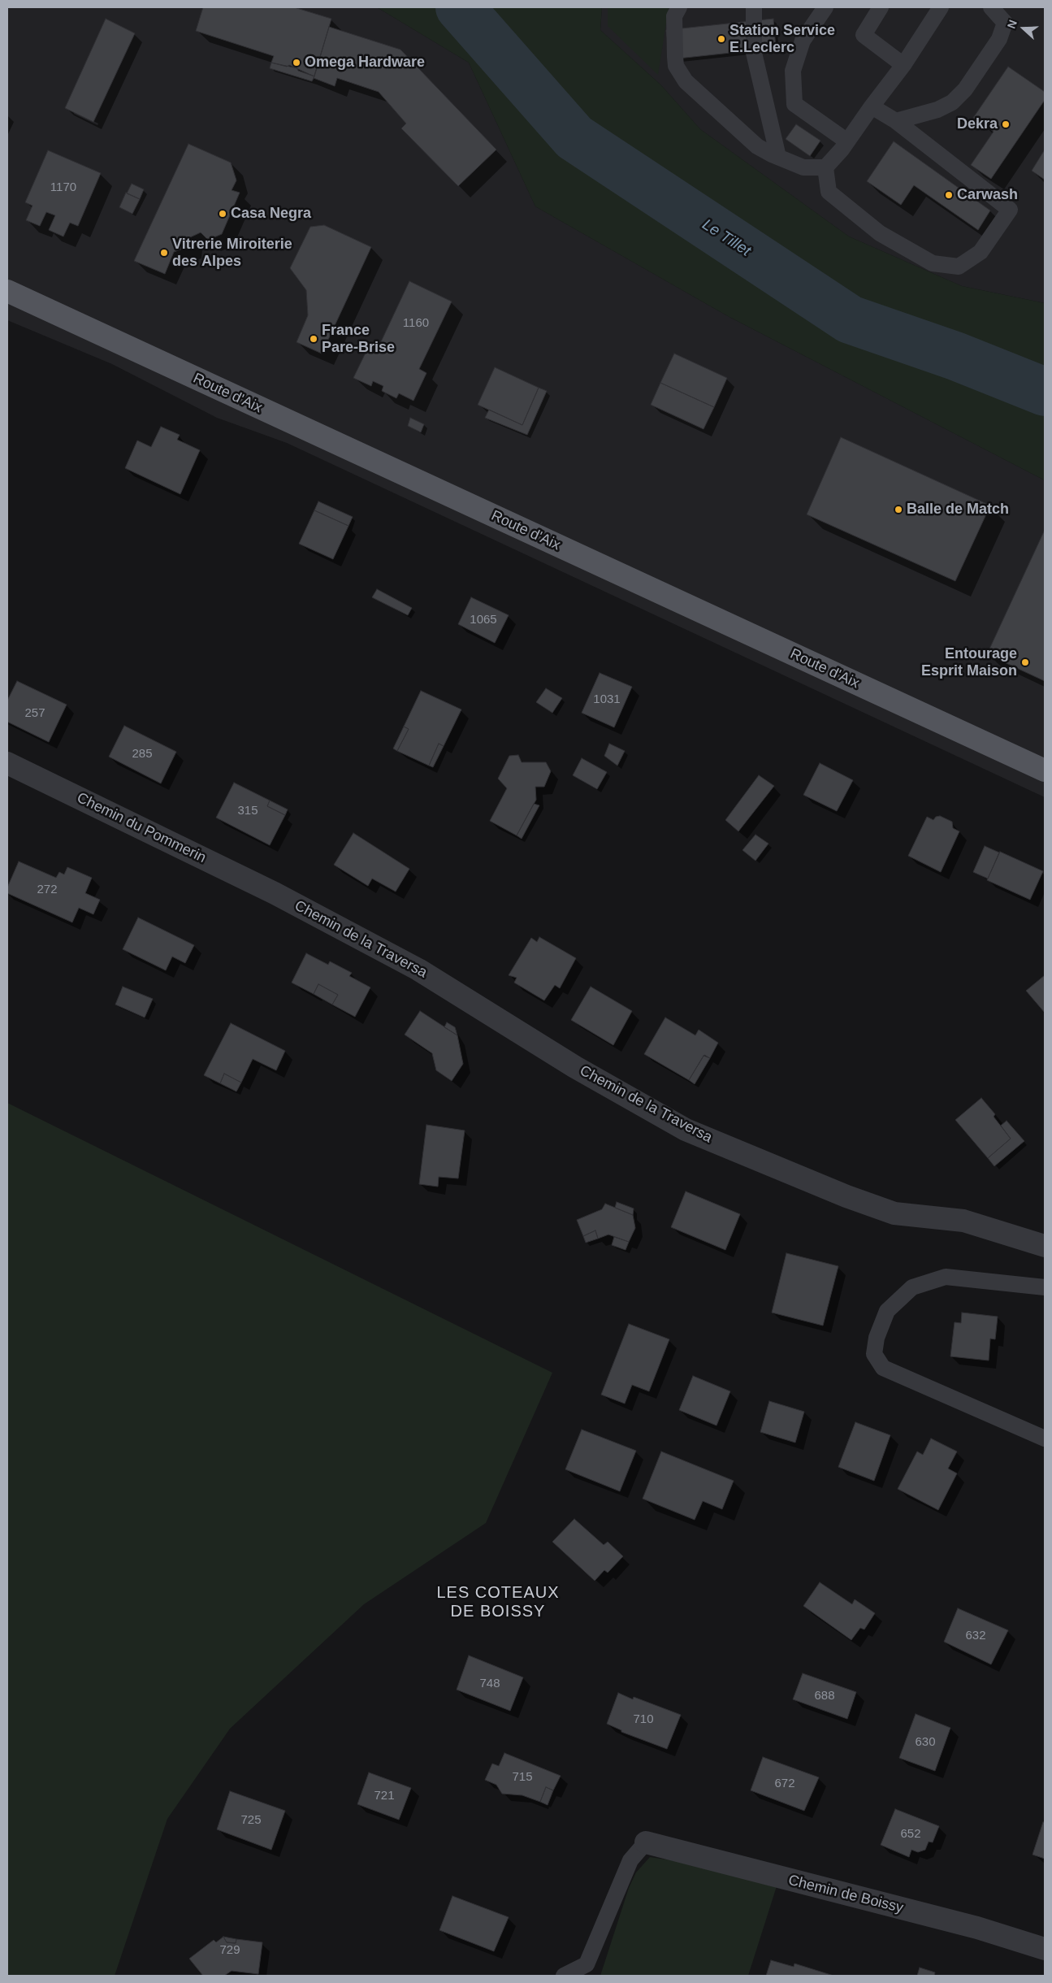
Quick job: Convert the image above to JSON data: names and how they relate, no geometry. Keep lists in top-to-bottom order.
{
  "streets": {
    "main road": ["Route d'Aix"],
    "street": ["Chemin du Pommerin", "Chemin de la Traversa", "Chemin de Boissy"]
  },
  "crossings": [
    ["Chemin du Pommerin", "Chemin de la Traversa"]
  ],
  "districts": ["LES COTEAUX DE BOISSY"],
  "water": ["Le Tillet"],
  "places": [
    "Station Service E.Leclerc",
    "Omega Hardware",
    "Dekra",
    "Carwash",
    "Casa Negra",
    "Vitrerie Miroiterie des Alpes",
    "France Pare-Brise",
    "Balle de Match",
    "Entourage Esprit Maison"
  ],
  "house_numbers": [
    "1170",
    "1160",
    "1065",
    "1031",
    "257",
    "285",
    "315",
    "272",
    "632",
    "748",
    "688",
    "710",
    "630",
    "715",
    "672",
    "721",
    "725",
    "652",
    "729"
  ],
  "north": "left"
}
